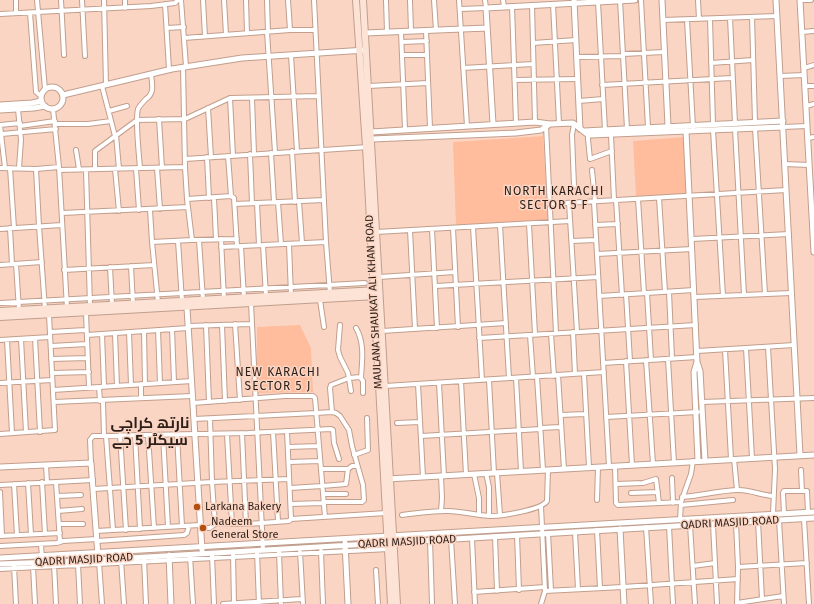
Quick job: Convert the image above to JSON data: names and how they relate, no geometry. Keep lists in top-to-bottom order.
{
  "streets": {
    "main road": ["MAULANA SHAUKAT ALI KHAN ROAD"],
    "street": ["QADRI MASJID ROAD"]
  },
  "crossings": [
    ["MAULANA SHAUKAT ALI KHAN ROAD", "QADRI MASJID ROAD"]
  ],
  "districts": ["NORTH KARACHI SECTOR 5 F", "NEW KARACHI SECTOR 5 J", "نارتھ کراچی سیکٹر 5 جے"],
  "places": ["Larkana Bakery", "Nadeem General Store"]
}
